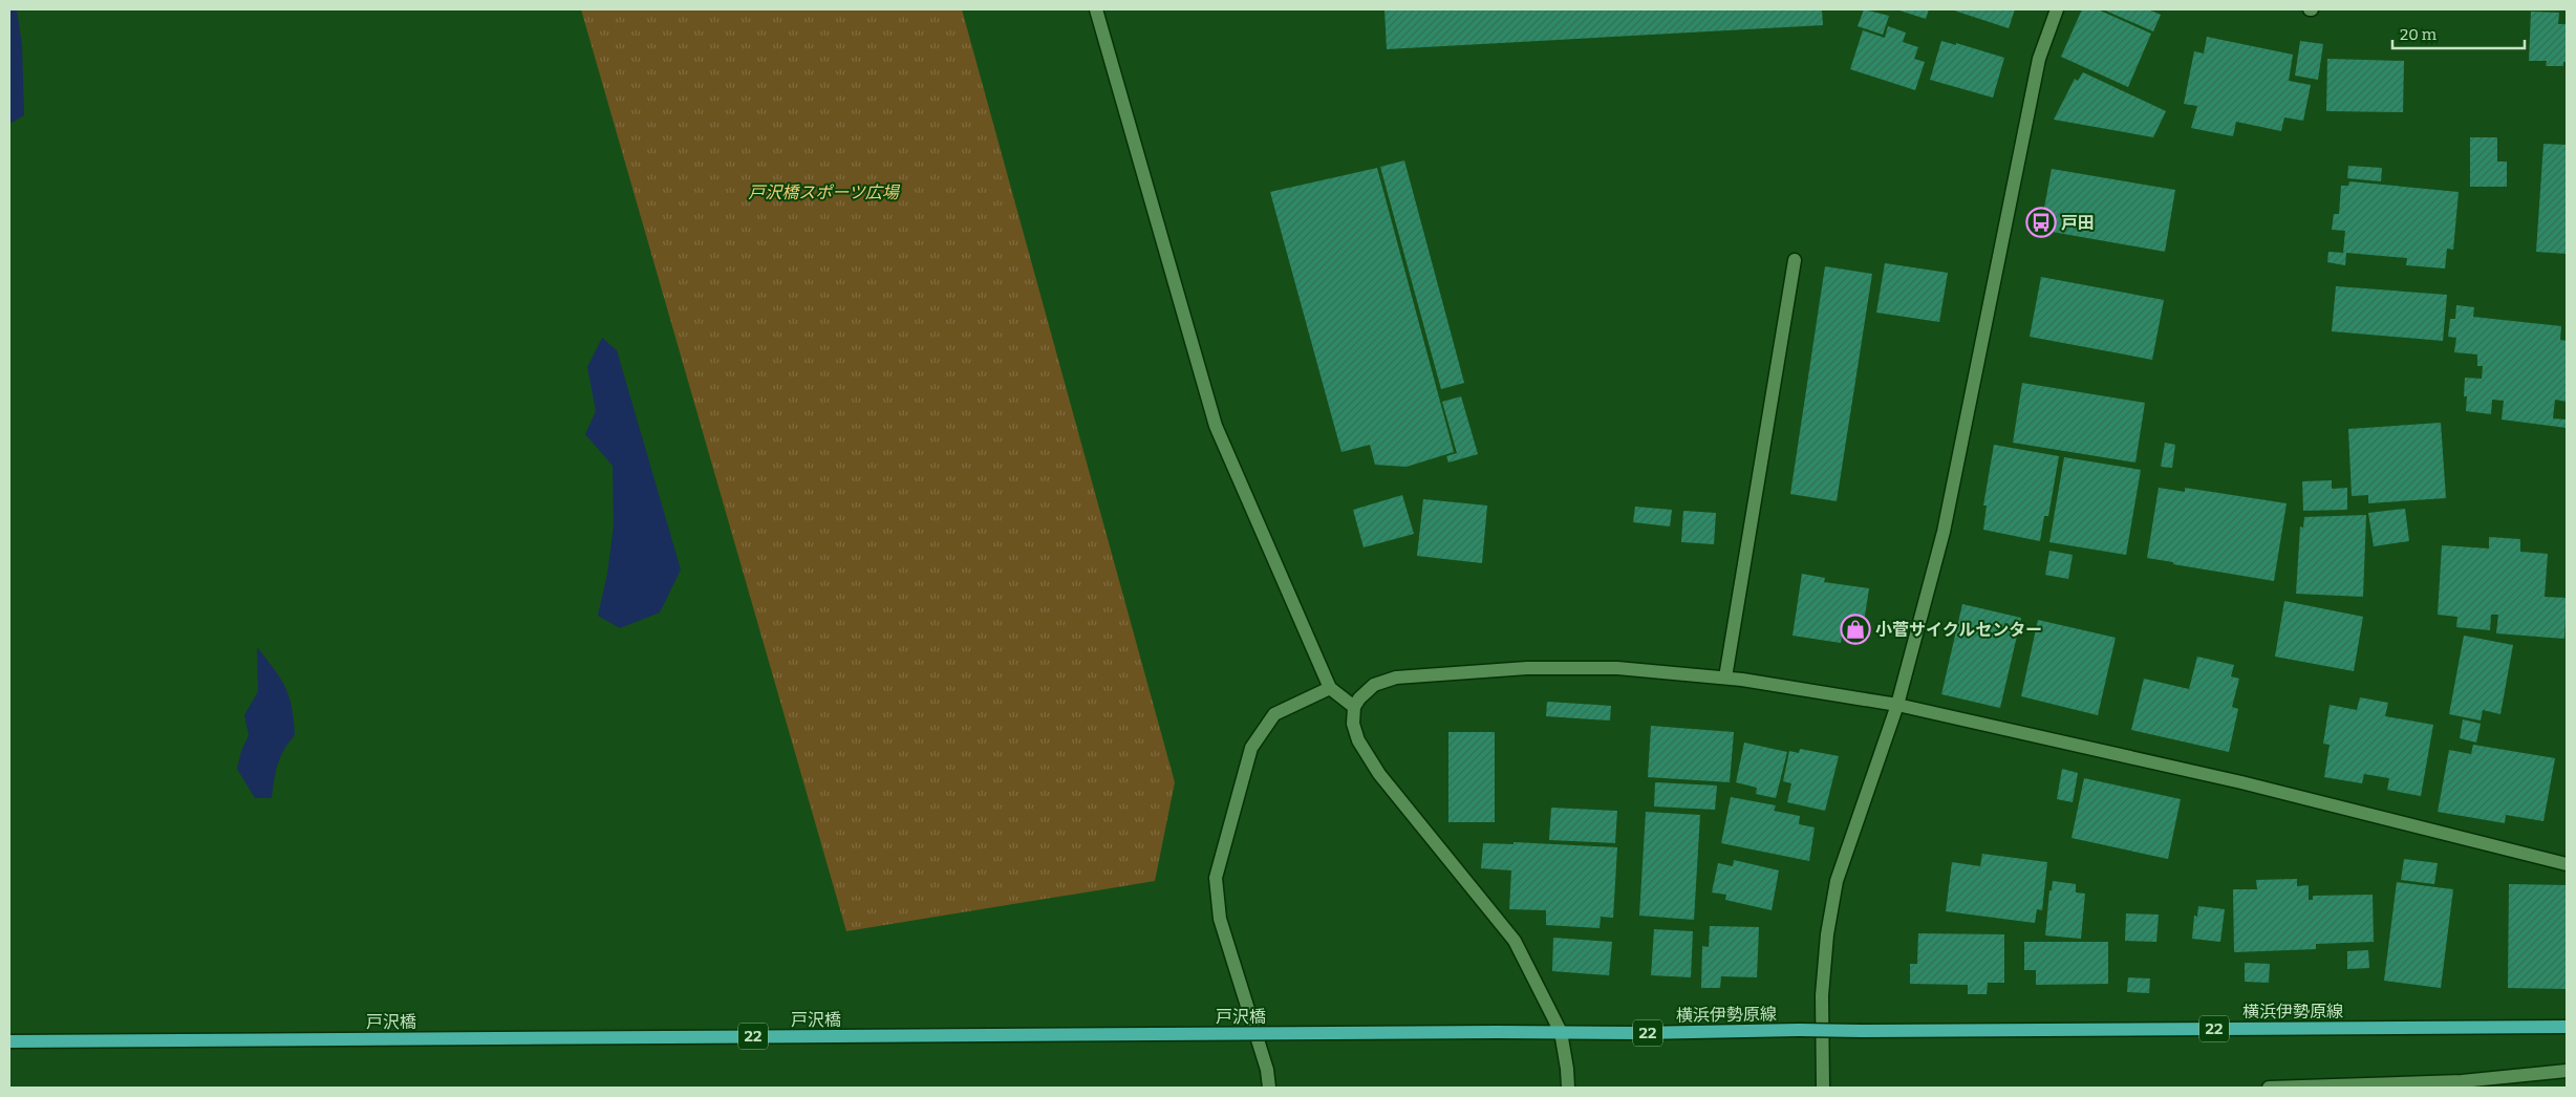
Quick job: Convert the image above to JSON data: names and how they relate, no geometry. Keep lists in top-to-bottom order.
{
  "streets": {
    "main road": ["横浜伊勢原線", "戸沢橋", "22"]
  },
  "crossings": [
    ["横浜伊勢原線", "戸沢橋"]
  ],
  "parks": ["戸沢橋スポーツ広場"],
  "places": {
    "bus stop": ["戸田"],
    "shop": ["小菅サイクルセンター"]
  },
  "scale_bar": "20 m"
}
